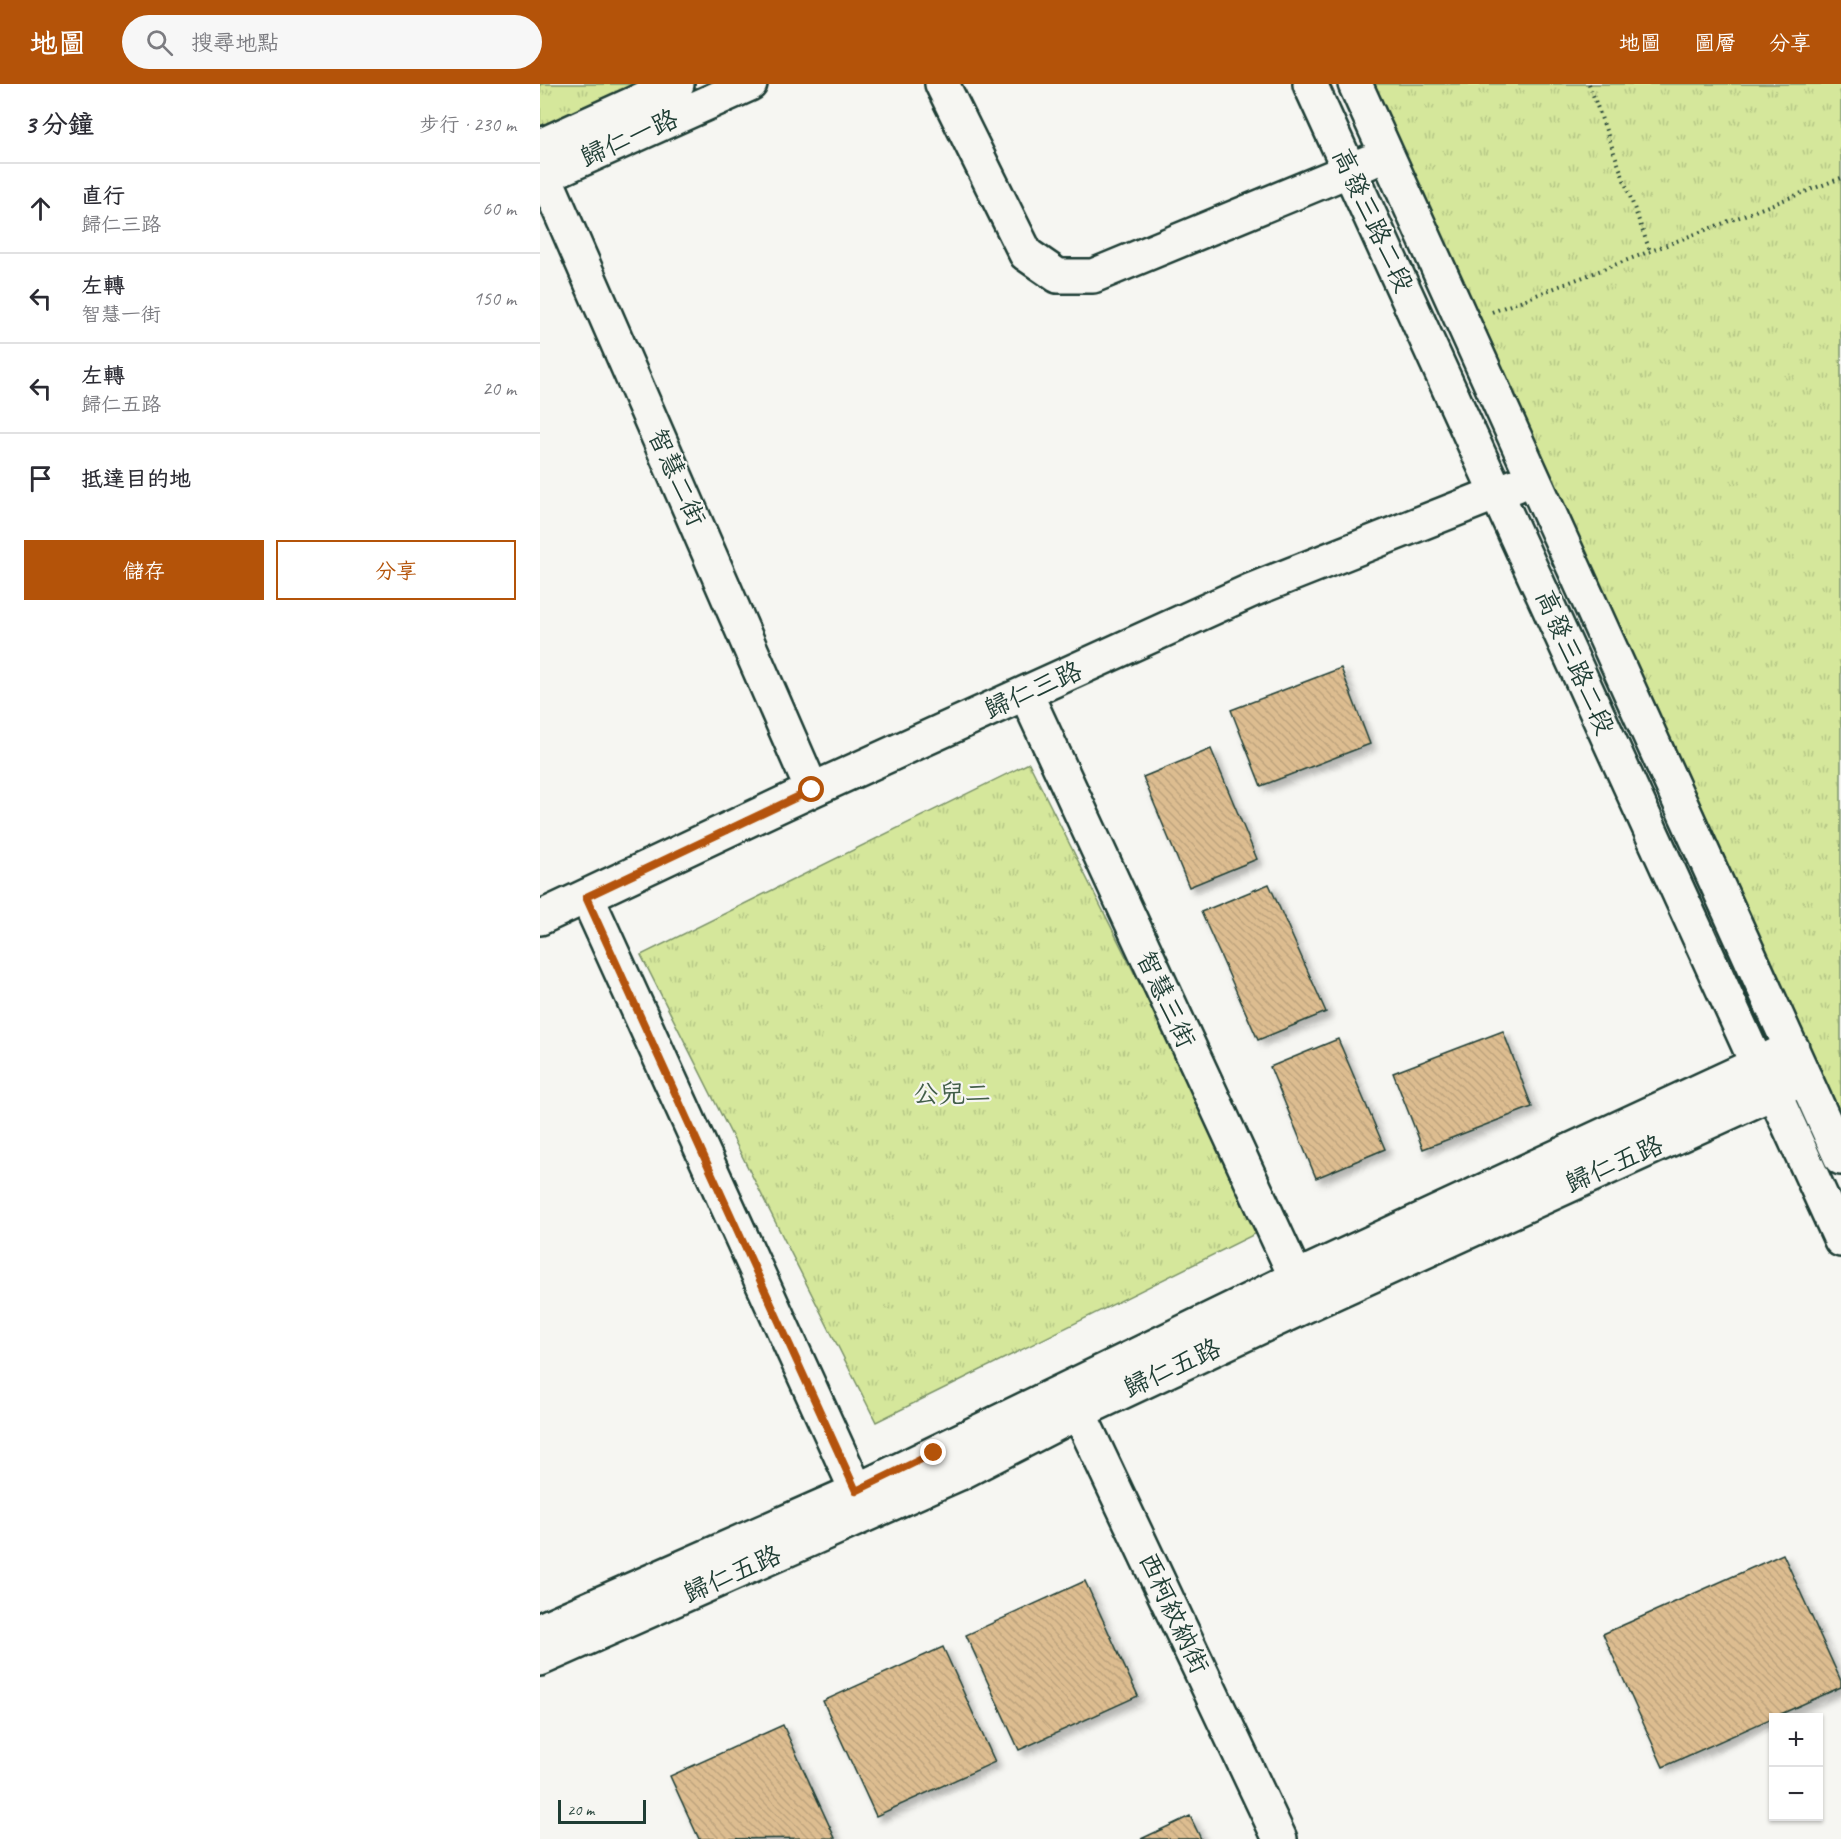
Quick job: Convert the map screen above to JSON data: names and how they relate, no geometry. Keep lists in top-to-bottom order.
{
  "streets": {
    "street": [
      "歸仁一路",
      "高發三路二段",
      "智慧二街",
      "歸仁三路",
      "智慧三街",
      "歸仁五路",
      "西柯紋納街"
    ]
  },
  "crossings": [
    ["歸仁一路", "智慧二街"],
    ["高發三路二段", "歸仁三路"],
    ["高發三路二段", "歸仁五路"],
    ["智慧二街", "歸仁三路"],
    ["歸仁三路", "智慧三街"],
    ["智慧三街", "歸仁五路"],
    ["歸仁五路", "西柯紋納街"]
  ],
  "parks": ["公兒二"],
  "scale_bar": "20 m",
  "page": {
    "header": "地圖",
    "search": "搜尋地點",
    "nav": ["地圖", "圖層", "分享"],
    "heading": ["3 分鐘", "步行 · 230 m"],
    "list": [
      ["直行", "歸仁三路", "60 m"],
      ["左轉", "智慧一街", "150 m"],
      ["左轉", "歸仁五路", "20 m"],
      "抵達目的地"
    ],
    "buttons": ["儲存", "分享"],
    "map_buttons": ["+", "−"],
    "scale": "20 m"
  }
}
